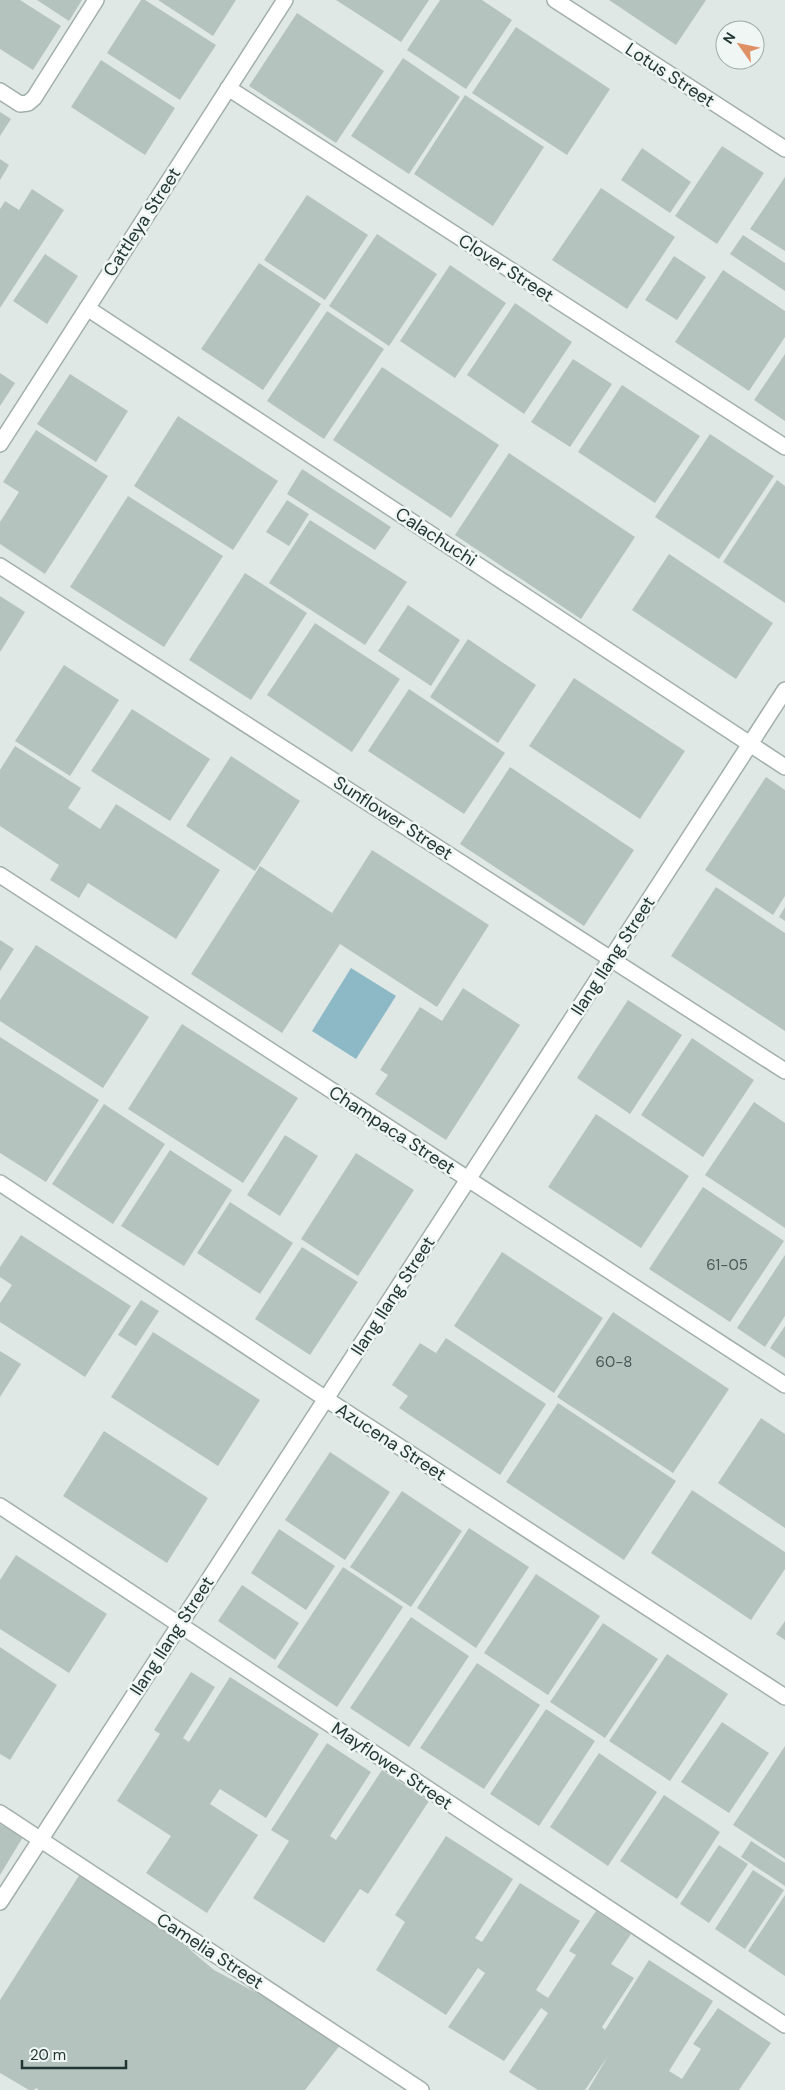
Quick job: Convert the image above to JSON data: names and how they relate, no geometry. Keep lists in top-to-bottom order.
{
  "streets": {
    "street": [
      "Lotus Street",
      "Cattleya Street",
      "Clover Street",
      "Calachuchi",
      "Sunflower Street",
      "Ilang Ilang Street",
      "Champaca Street",
      "Azucena Street",
      "Mayflower Street",
      "Camelia Street"
    ]
  },
  "crossings": [
    ["Cattleya Street", "Clover Street"],
    ["Cattleya Street", "Calachuchi"],
    ["Calachuchi", "Ilang Ilang Street"],
    ["Sunflower Street", "Ilang Ilang Street"],
    ["Ilang Ilang Street", "Champaca Street"],
    ["Ilang Ilang Street", "Azucena Street"],
    ["Ilang Ilang Street", "Mayflower Street"],
    ["Ilang Ilang Street", "Camelia Street"]
  ],
  "house_numbers": ["61-05", "60-8"],
  "scale_bar": "20 m",
  "north": "top left"
}
